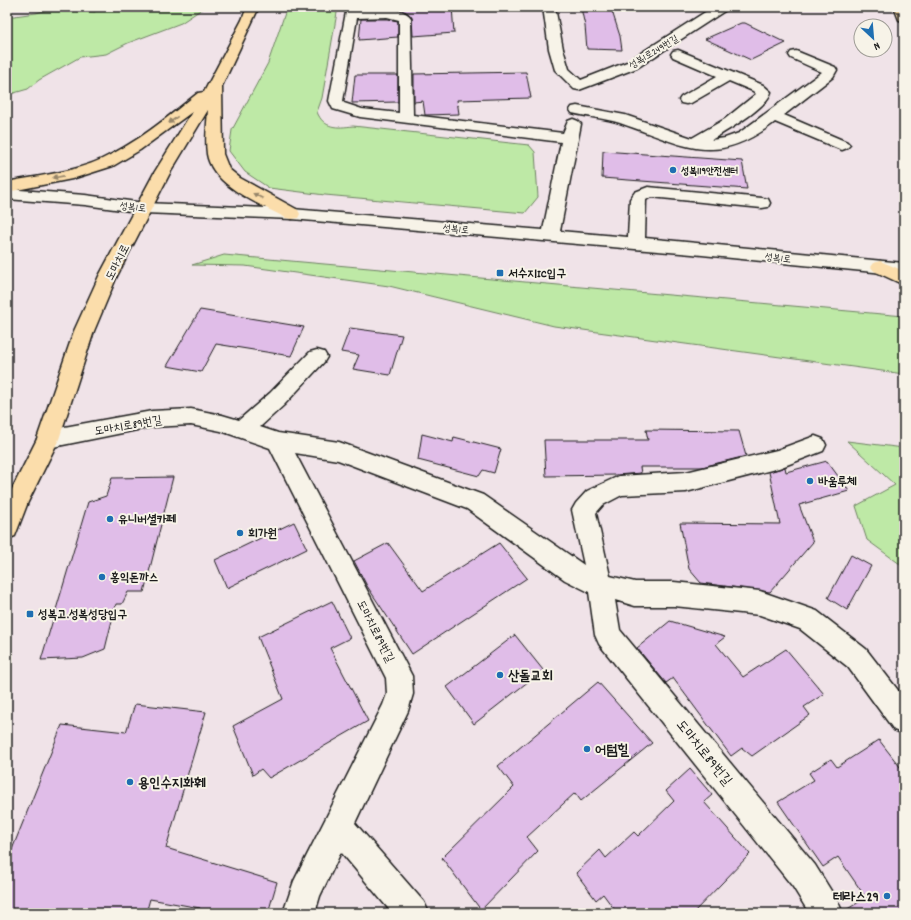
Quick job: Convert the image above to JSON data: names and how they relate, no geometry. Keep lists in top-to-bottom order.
{
  "streets": {
    "main road": ["도마치로"],
    "street": ["성복1로249번길", "성복1로", "도마치로89번길"]
  },
  "crossings": [
    ["성복1로", "도마치로"],
    ["도마치로", "도마치로89번길"]
  ],
  "places": {
    "other": [
      "성복119안전센터",
      "바움루체",
      "유니버셜카페",
      "희가원",
      "홍익돈까스",
      "산돌교회",
      "어텀힐",
      "용인수지화훼",
      "테라스29"
    ],
    "transit": ["서수지IC입구", "성복고.성복성당입구"]
  },
  "north": "bottom right"
}
